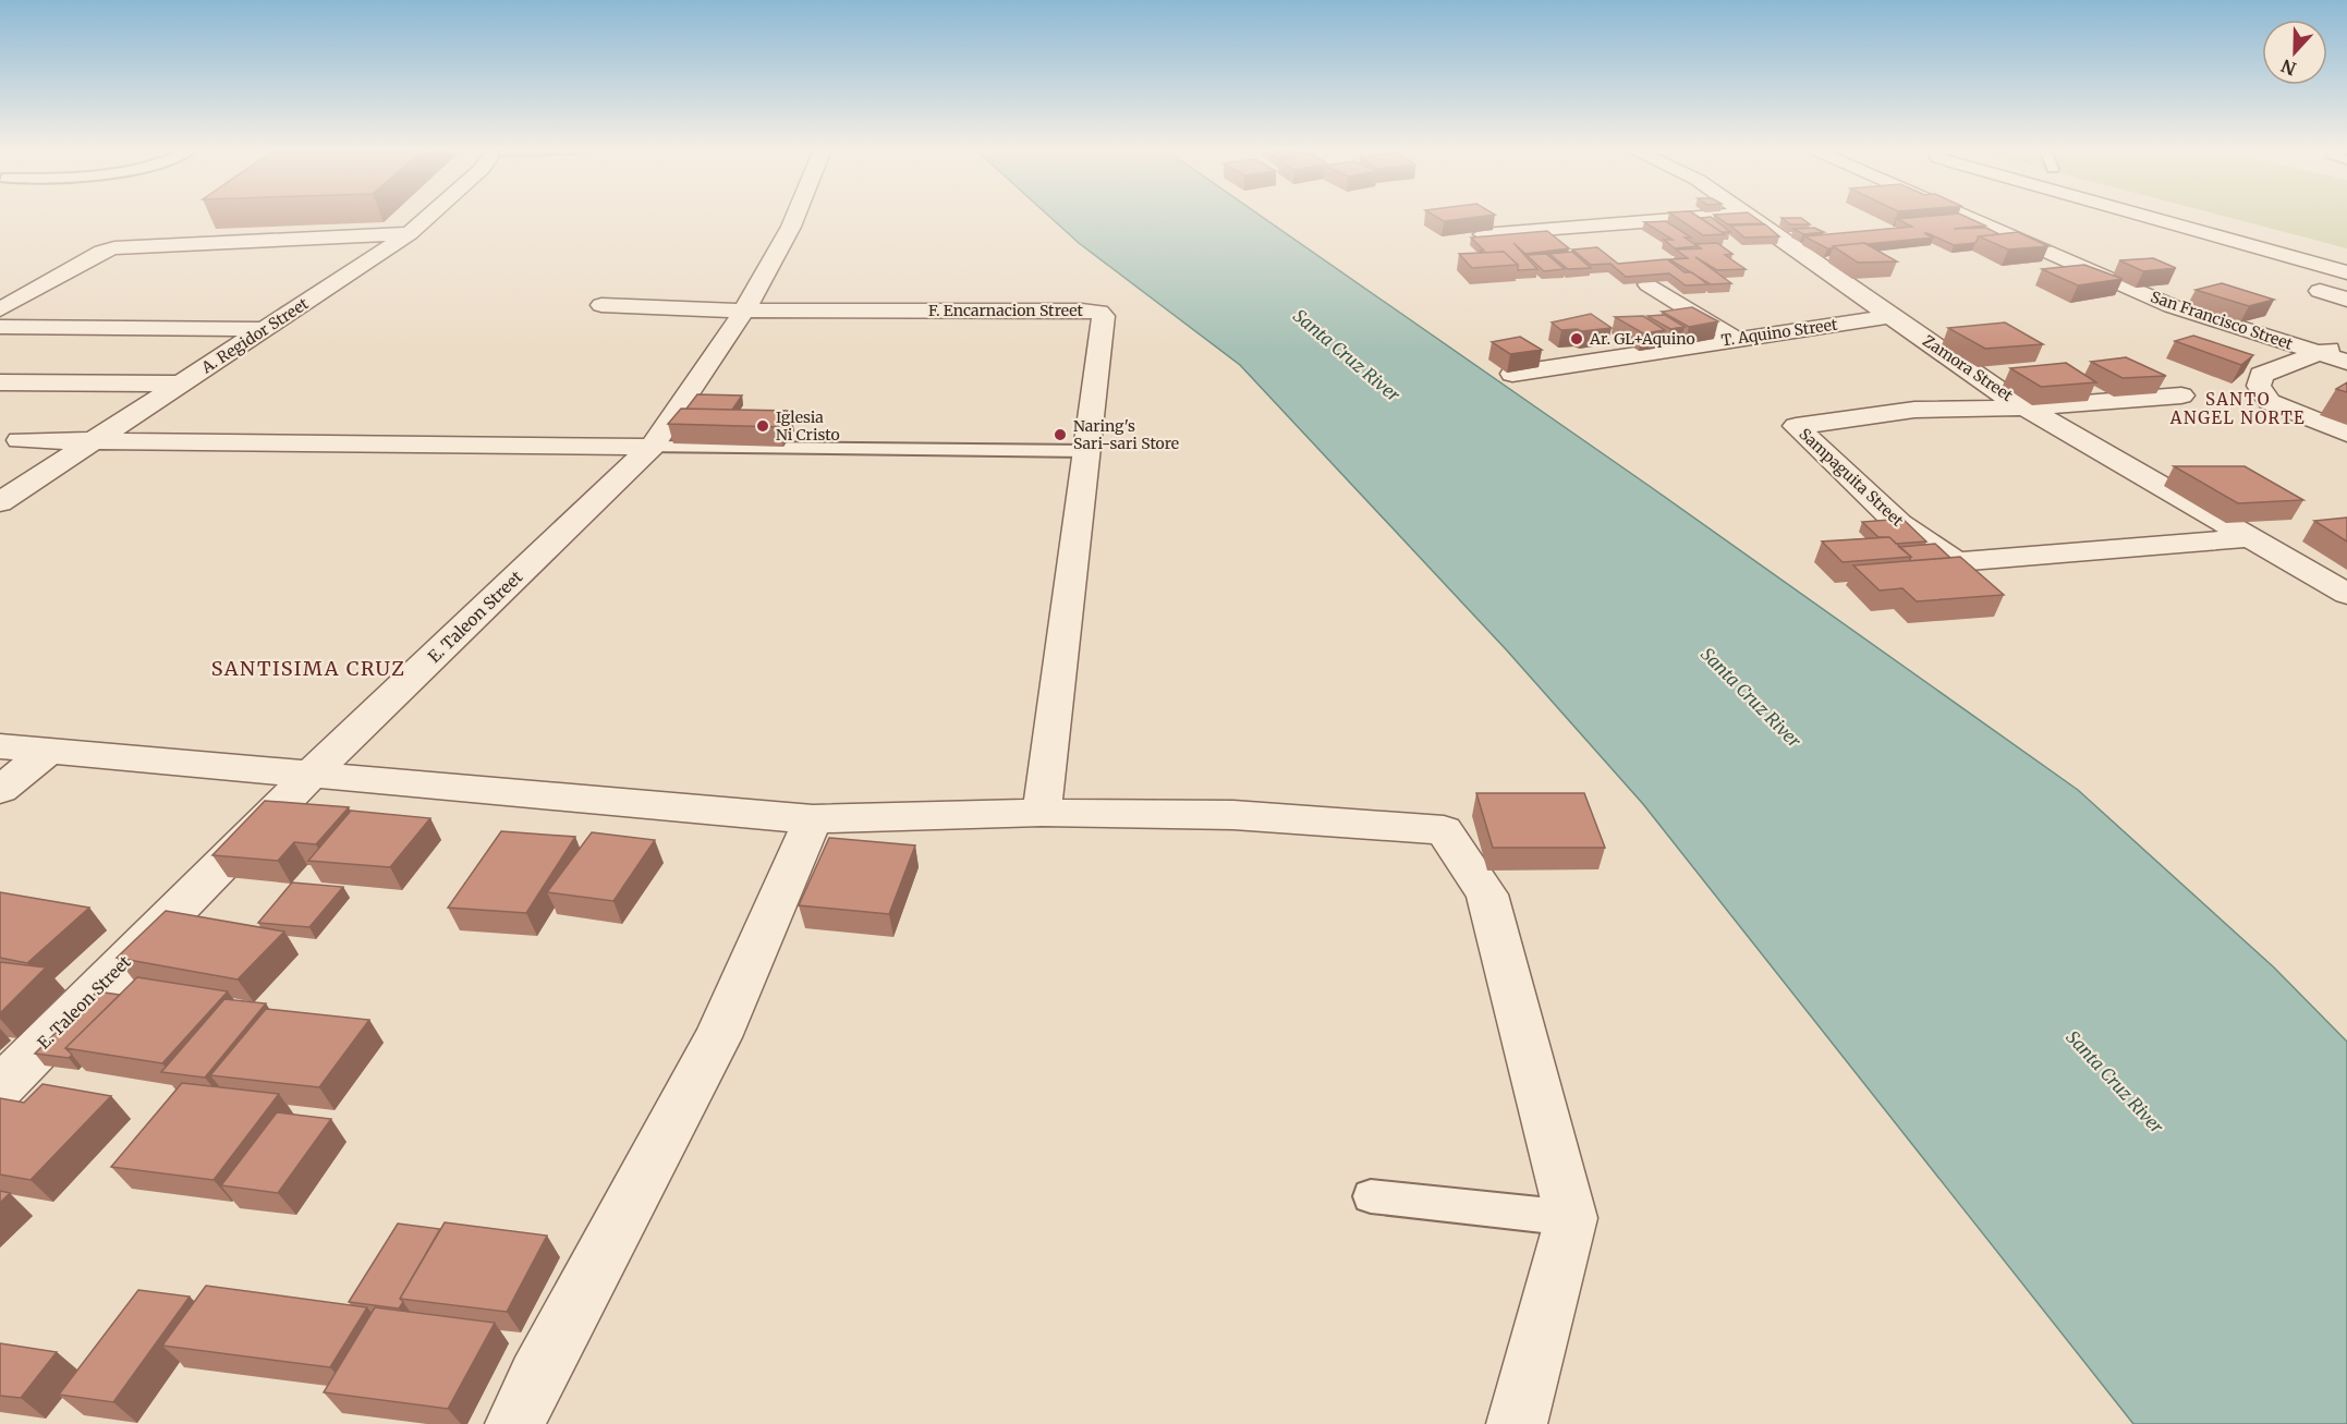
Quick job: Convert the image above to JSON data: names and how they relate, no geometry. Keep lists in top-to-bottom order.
{
  "streets": {
    "street": [
      "F. Encarnacion Street",
      "San Francisco Street",
      "T. Aquino Street",
      "A. Regidor Street",
      "Zamora Street",
      "Sampaguita Street",
      "E. Taleon Street"
    ]
  },
  "crossings": [
    ["F. Encarnacion Street", "E. Taleon Street"],
    ["T. Aquino Street", "Zamora Street"],
    ["Zamora Street", "Sampaguita Street"]
  ],
  "districts": ["SANTO ANGEL NORTE", "SANTISIMA CRUZ"],
  "water": ["Santa Cruz River"],
  "places": ["Ar. GL+Aquino", "Iglesia Ni Cristo", "Naring's Sari-sari Store"],
  "north": "bottom"
}
